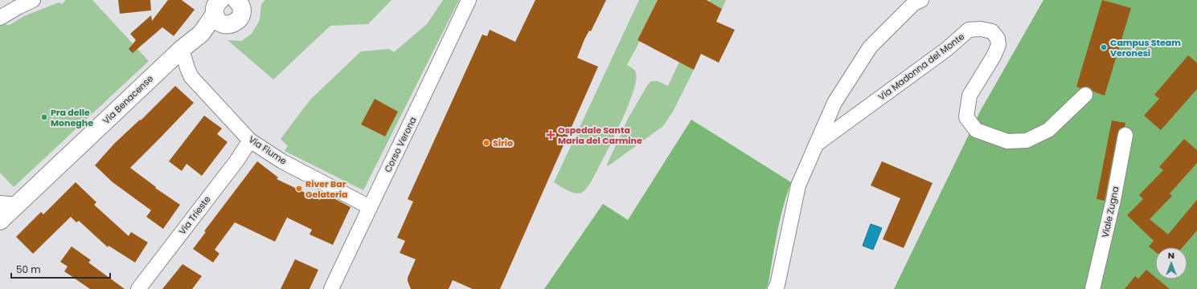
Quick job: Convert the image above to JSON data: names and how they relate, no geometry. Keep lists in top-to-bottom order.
{
  "streets": {
    "main road": ["Via Benacense"],
    "street": [
      "Via Madonna del Monte",
      "Corso Verona",
      "Via Fiume",
      "Viale Zugna",
      "Via Trieste"
    ]
  },
  "crossings": [
    ["Via Benacense", "Via Fiume"],
    ["Corso Verona", "Via Fiume"],
    ["Via Fiume", "Via Trieste"]
  ],
  "places": {
    "other": [
      "Campus Steam Veronesi",
      "Pra delle Moneghe",
      "Sirio",
      "River Bar Gelateria"
    ],
    "health": ["Ospedale Santa Maria del Carmine"]
  },
  "scale_bar": "50 m",
  "north": "top"
}
